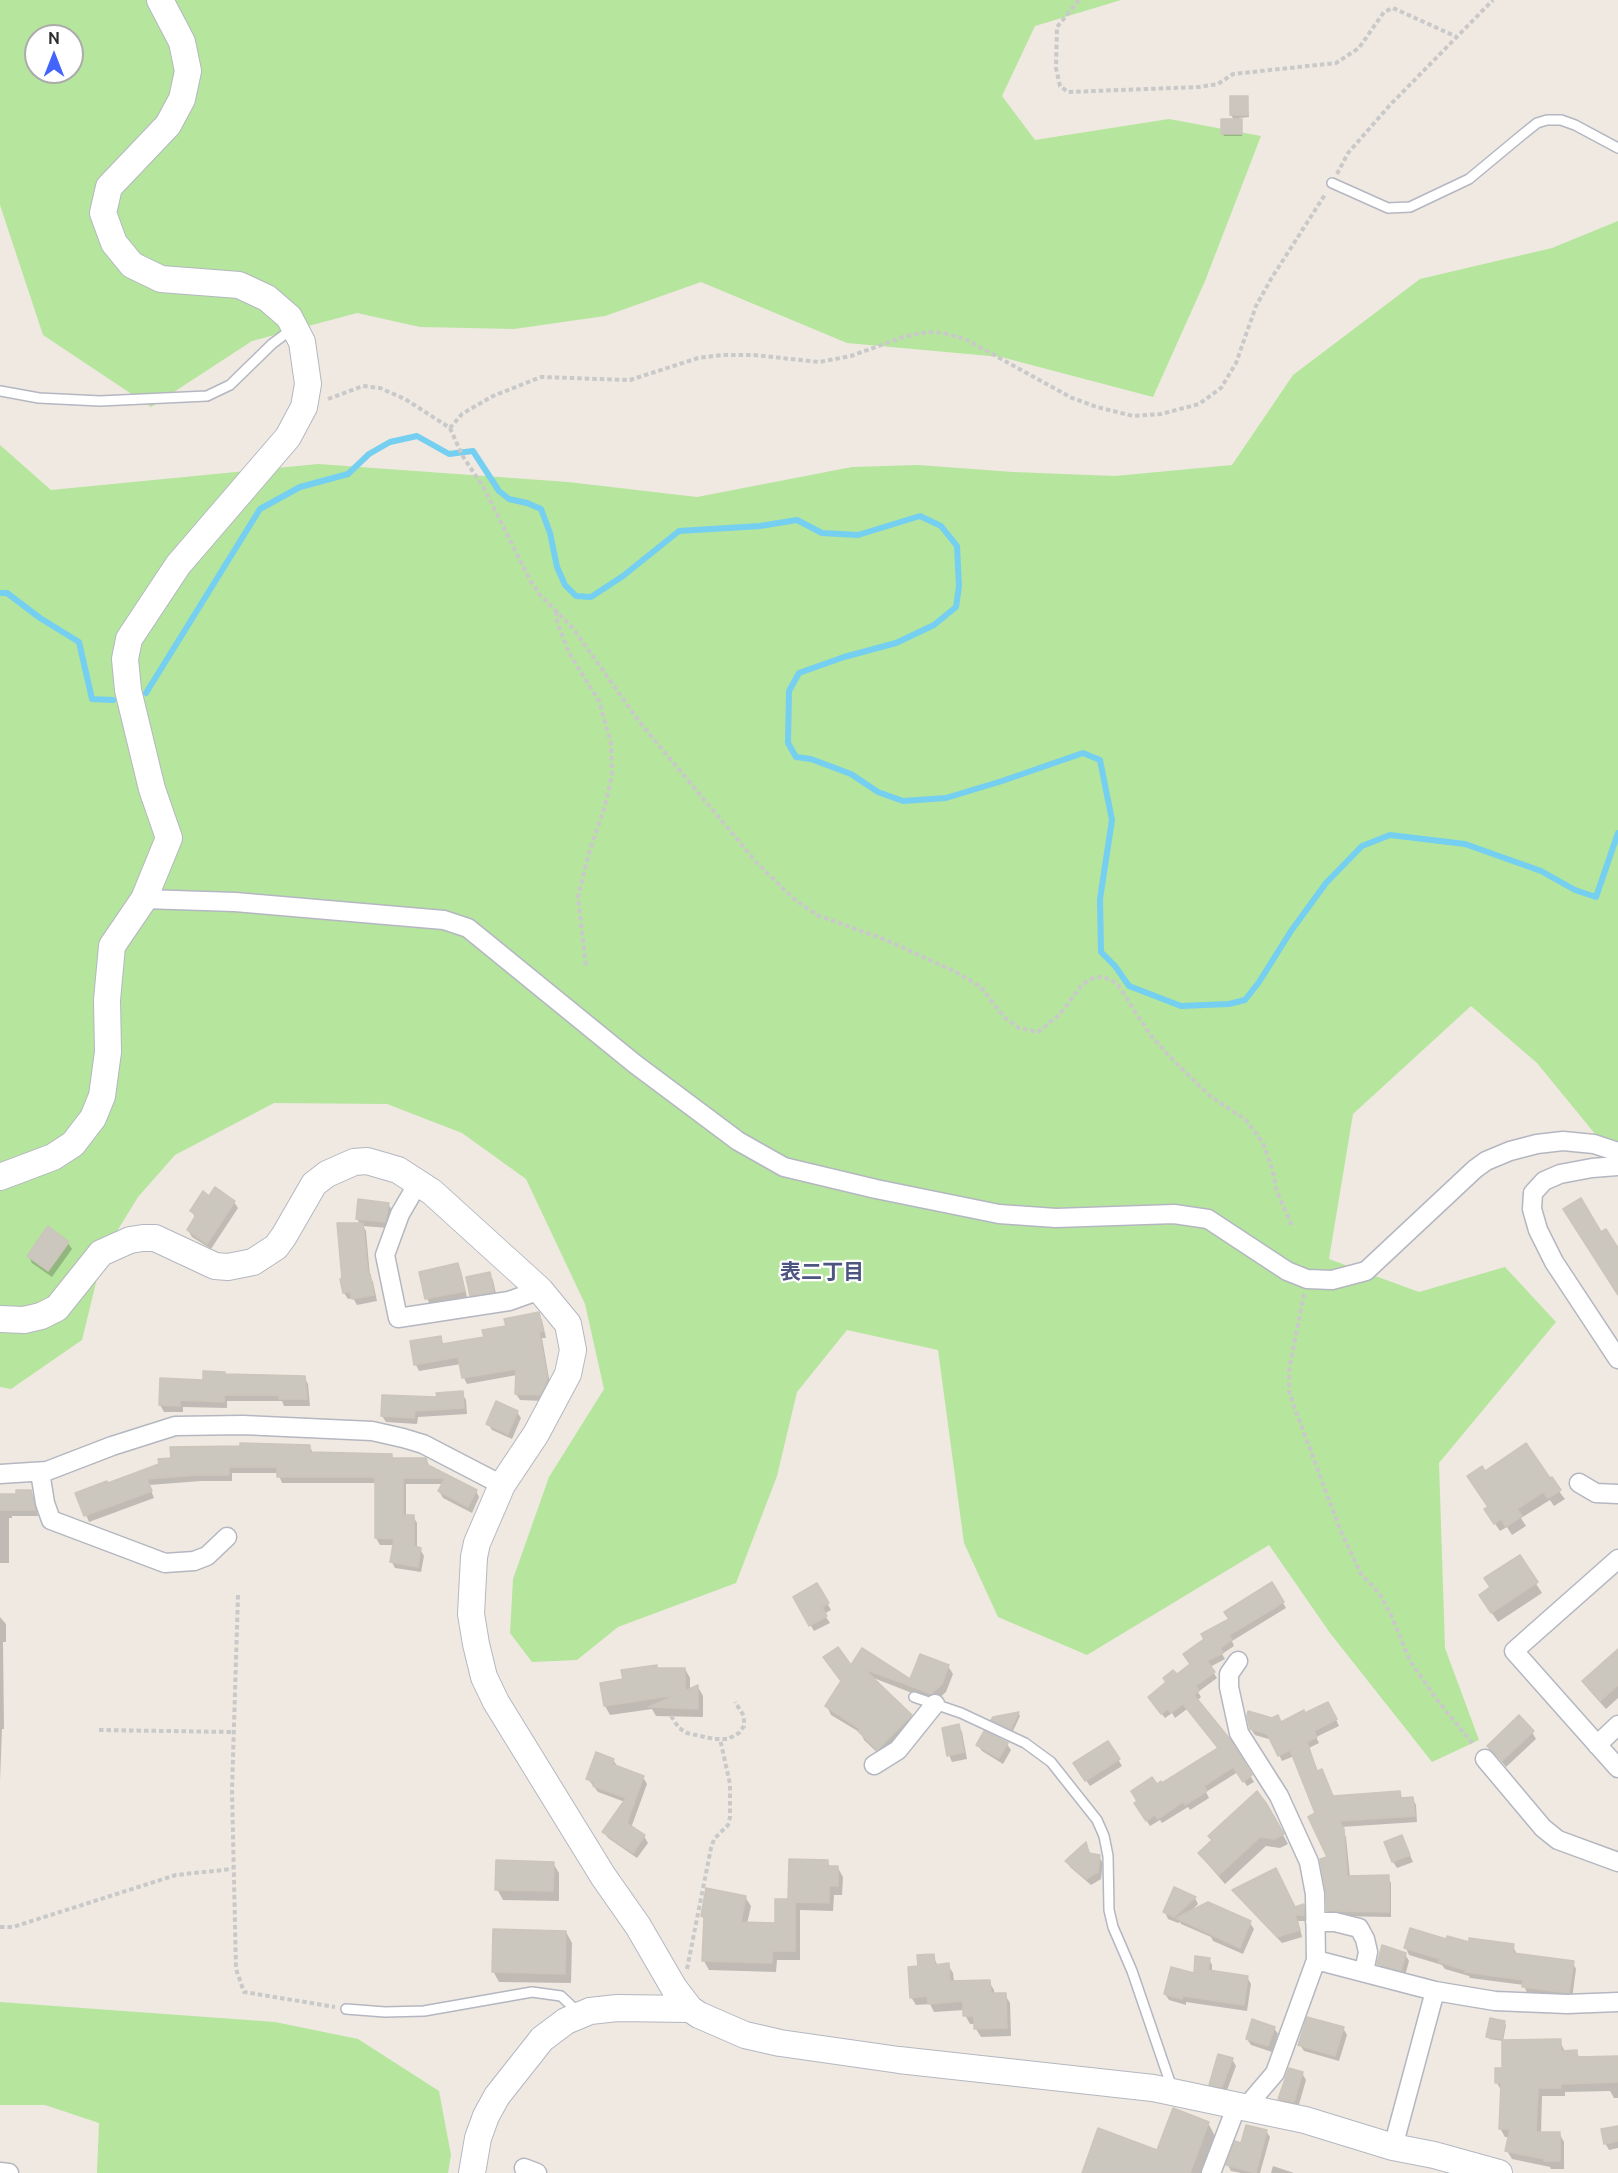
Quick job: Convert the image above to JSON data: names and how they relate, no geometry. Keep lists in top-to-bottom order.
{
  "districts": ["表二丁目"],
  "north": "top"
}
